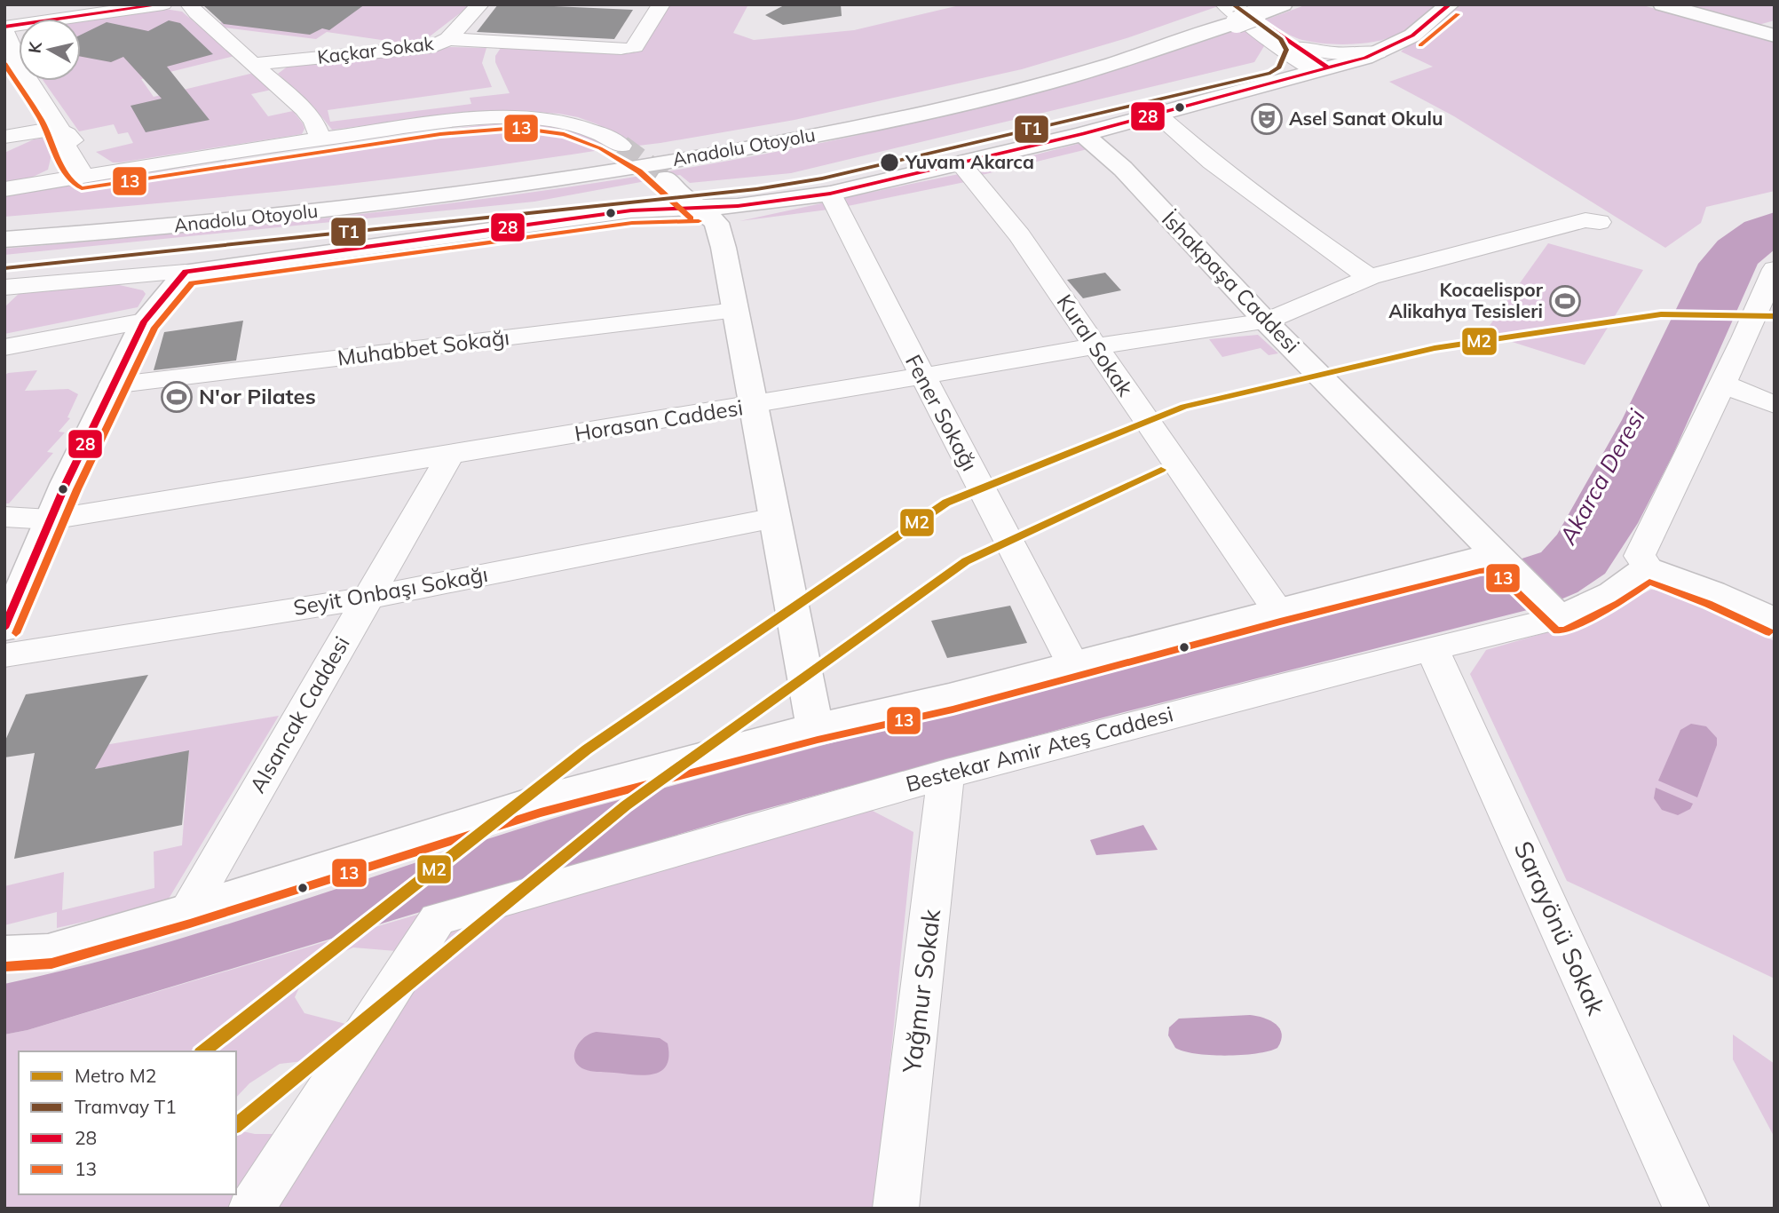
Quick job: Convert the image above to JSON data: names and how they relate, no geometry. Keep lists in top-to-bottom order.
{
  "streets": {
    "main road": ["Anadolu Otoyolu", "İshakpaşa Caddesi", "Bestekar Amir Ateş Caddesi"],
    "street": [
      "Kaçkar Sokak",
      "Kural Sokak",
      "Muhabbet Sokağı",
      "Fener Sokağı",
      "Horasan Caddesi",
      "Seyit Onbaşı Sokağı",
      "Alsancak Caddesi",
      "Sarayönü Sokak",
      "Yağmur Sokak"
    ]
  },
  "crossings": [
    ["İshakpaşa Caddesi", "Horasan Caddesi"],
    ["İshakpaşa Caddesi", "Bestekar Amir Ateş Caddesi"],
    ["Kural Sokak", "Horasan Caddesi"],
    ["Fener Sokağı", "Horasan Caddesi"],
    ["Horasan Caddesi", "Alsancak Caddesi"],
    ["Seyit Onbaşı Sokağı", "Alsancak Caddesi"],
    ["Bestekar Amir Ateş Caddesi", "Sarayönü Sokak"],
    ["Bestekar Amir Ateş Caddesi", "Yağmur Sokak"]
  ],
  "water": ["Akarca Deresi"],
  "places": {
    "theatre": ["Asel Sanat Okulu"],
    "other": ["Yuvam Akarca"],
    "sports": ["Kocaelispor Alikahya Tesisleri", "N'or Pilates"]
  },
  "lines": [
    "tram line T1",
    "transit line 28",
    "transit line 13",
    "metro line M2"
  ],
  "legend": [
    "Metro M2",
    "Tramvay T1",
    "28",
    "13"
  ],
  "north": "left"
}
